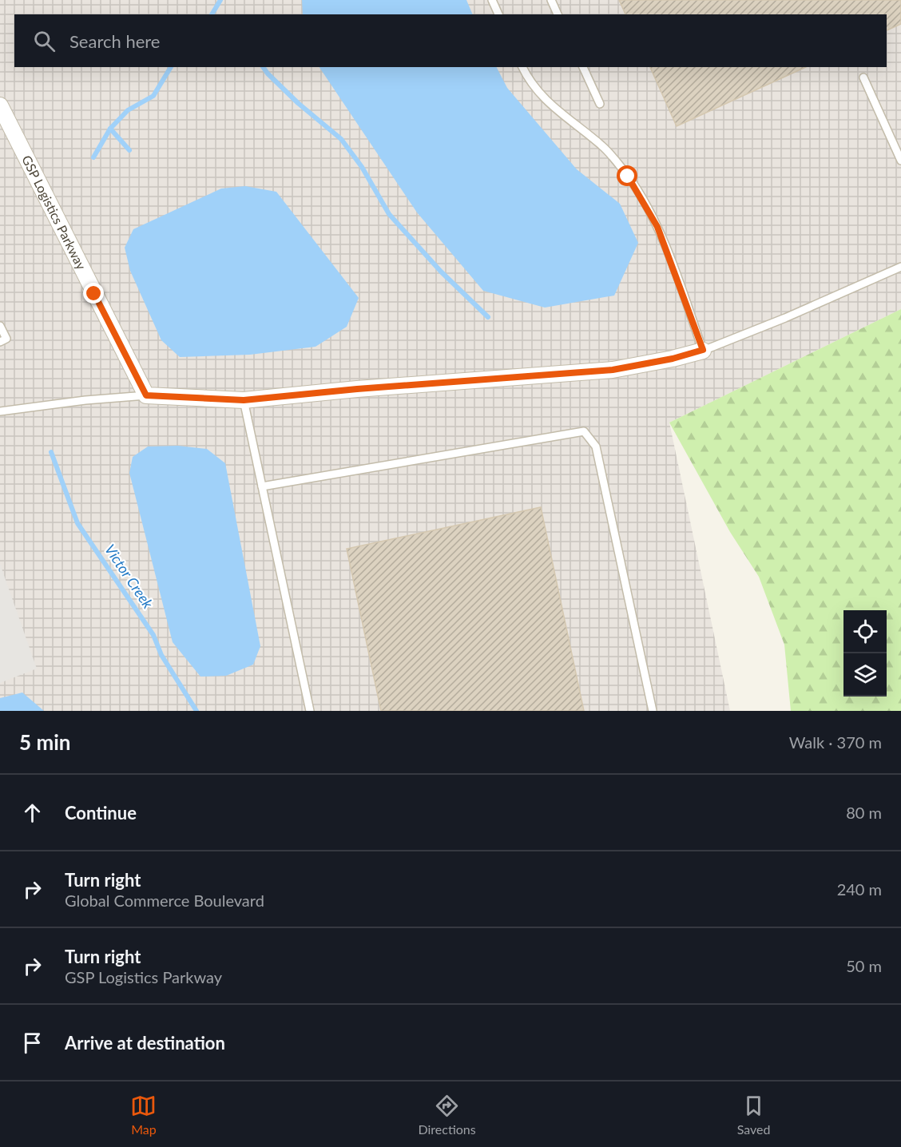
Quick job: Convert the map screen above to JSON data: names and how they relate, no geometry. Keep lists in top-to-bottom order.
{
  "streets": {
    "street": ["GSP Logistics Parkway"]
  },
  "water": ["Victor Creek"],
  "page": {
    "search": "Search here",
    "heading": ["5 min", "Walk · 370 m"],
    "list": [
      ["Continue", "80 m"],
      ["Turn right", "Global Commerce Boulevard", "240 m"],
      ["Turn right", "GSP Logistics Parkway", "50 m"],
      "Arrive at destination"
    ],
    "nav": ["Map", "Directions", "Saved"]
  }
}
